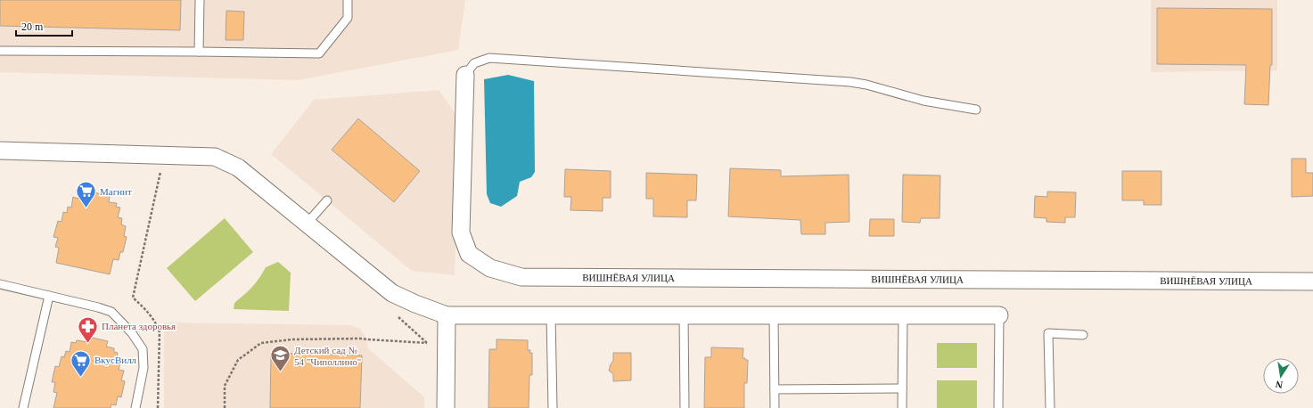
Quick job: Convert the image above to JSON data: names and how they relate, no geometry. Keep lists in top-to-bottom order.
{
  "streets": {
    "street": ["ВИШНЁВАЯ УЛИЦА"]
  },
  "places": {
    "supermarket": ["Магнит", "ВкусВилл"],
    "pharmacy": ["Планета здоровья"],
    "school or university": ["Детский сад № 54 \"Чиполлино\""]
  },
  "scale_bar": "20 m",
  "north": "bottom"
}
